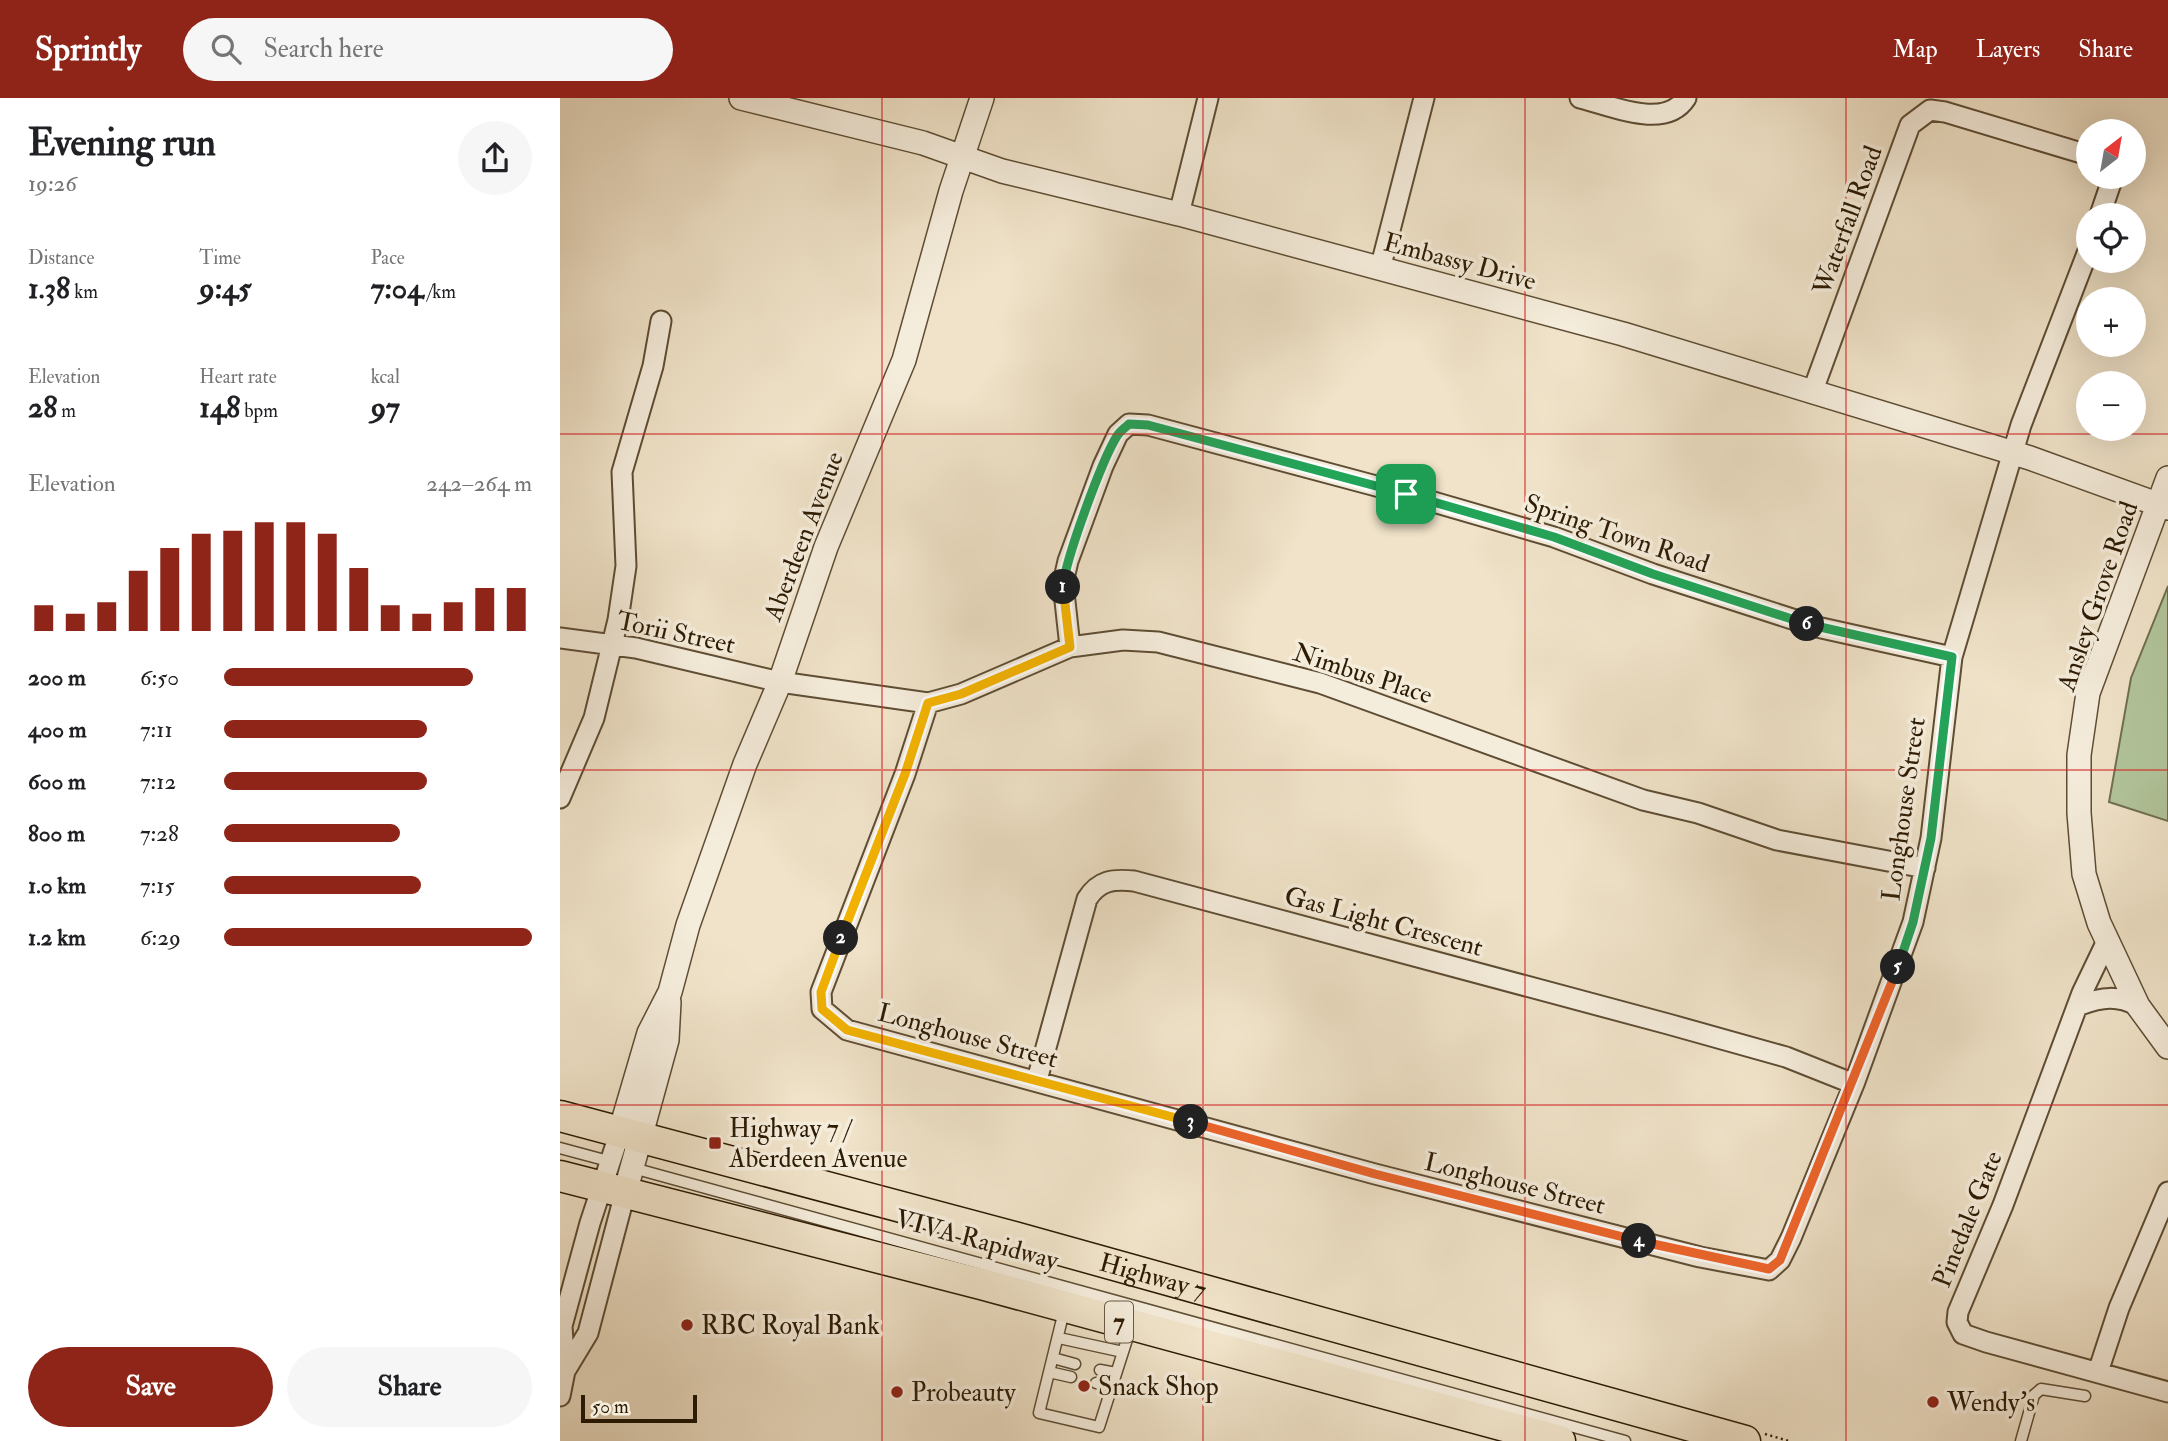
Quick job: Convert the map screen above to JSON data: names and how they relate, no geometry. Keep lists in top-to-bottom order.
{
  "streets": {
    "main road": ["Highway 7", "7"],
    "street": [
      "Waterfall Road",
      "Embassy Drive",
      "Spring Town Road",
      "Aberdeen Avenue",
      "Ansley Grove Road",
      "Torii Street",
      "Nimbus Place",
      "Longhouse Street",
      "Gas Light Crescent",
      "Pinedale Gate"
    ],
    "lane": ["VIVA Rapidway"]
  },
  "crossings": [
    ["Waterfall Road", "Embassy Drive"],
    ["Embassy Drive", "Aberdeen Avenue"],
    ["Embassy Drive", "Ansley Grove Road"],
    ["Embassy Drive", "Longhouse Street"],
    ["Spring Town Road", "Nimbus Place"],
    ["Spring Town Road", "Longhouse Street"],
    ["Aberdeen Avenue", "Torii Street"],
    ["Aberdeen Avenue", "Nimbus Place"],
    ["Aberdeen Avenue", "VIVA Rapidway"],
    ["Aberdeen Avenue", "Highway 7"],
    ["Ansley Grove Road", "Pinedale Gate"],
    ["Torii Street", "Nimbus Place"],
    ["Nimbus Place", "Longhouse Street"],
    ["Longhouse Street", "Gas Light Crescent"],
    ["VIVA Rapidway", "Highway 7"]
  ],
  "places": {
    "transit": ["Highway 7 / Aberdeen Avenue"],
    "other": [
      "RBC Royal Bank",
      "Snack Shop",
      "Probeauty",
      "Wendy's"
    ]
  },
  "scale_bar": "50 m",
  "north": "top right",
  "page": {
    "header": "Sprintly",
    "search": "Search here",
    "nav": ["Map", "Layers", "Share"],
    "heading": ["Evening run", "19:26"],
    "map_buttons": ["+", "−"],
    "stats": [
      ["Distance", "1.38 km"],
      ["Time", "9:45"],
      ["Pace", "7:04 /km"],
      ["Elevation", "28 m"],
      ["Heart rate", "148 bpm"],
      ["kcal", "97"]
    ],
    "chart": ["Elevation", "242–264 m"],
    "pins": [
      "1",
      "6",
      "2",
      "5",
      "3",
      "4"
    ],
    "list": [
      {
        "name": "200 m",
        "note": "6:50"
      },
      {
        "name": "400 m",
        "note": "7:11"
      },
      {
        "name": "600 m",
        "note": "7:12"
      },
      {
        "name": "800 m",
        "note": "7:28"
      },
      {
        "name": "1.0 km",
        "note": "7:15"
      },
      {
        "name": "1.2 km",
        "note": "6:29"
      }
    ],
    "buttons": ["Save", "Share"],
    "scale": "50 m"
  }
}
